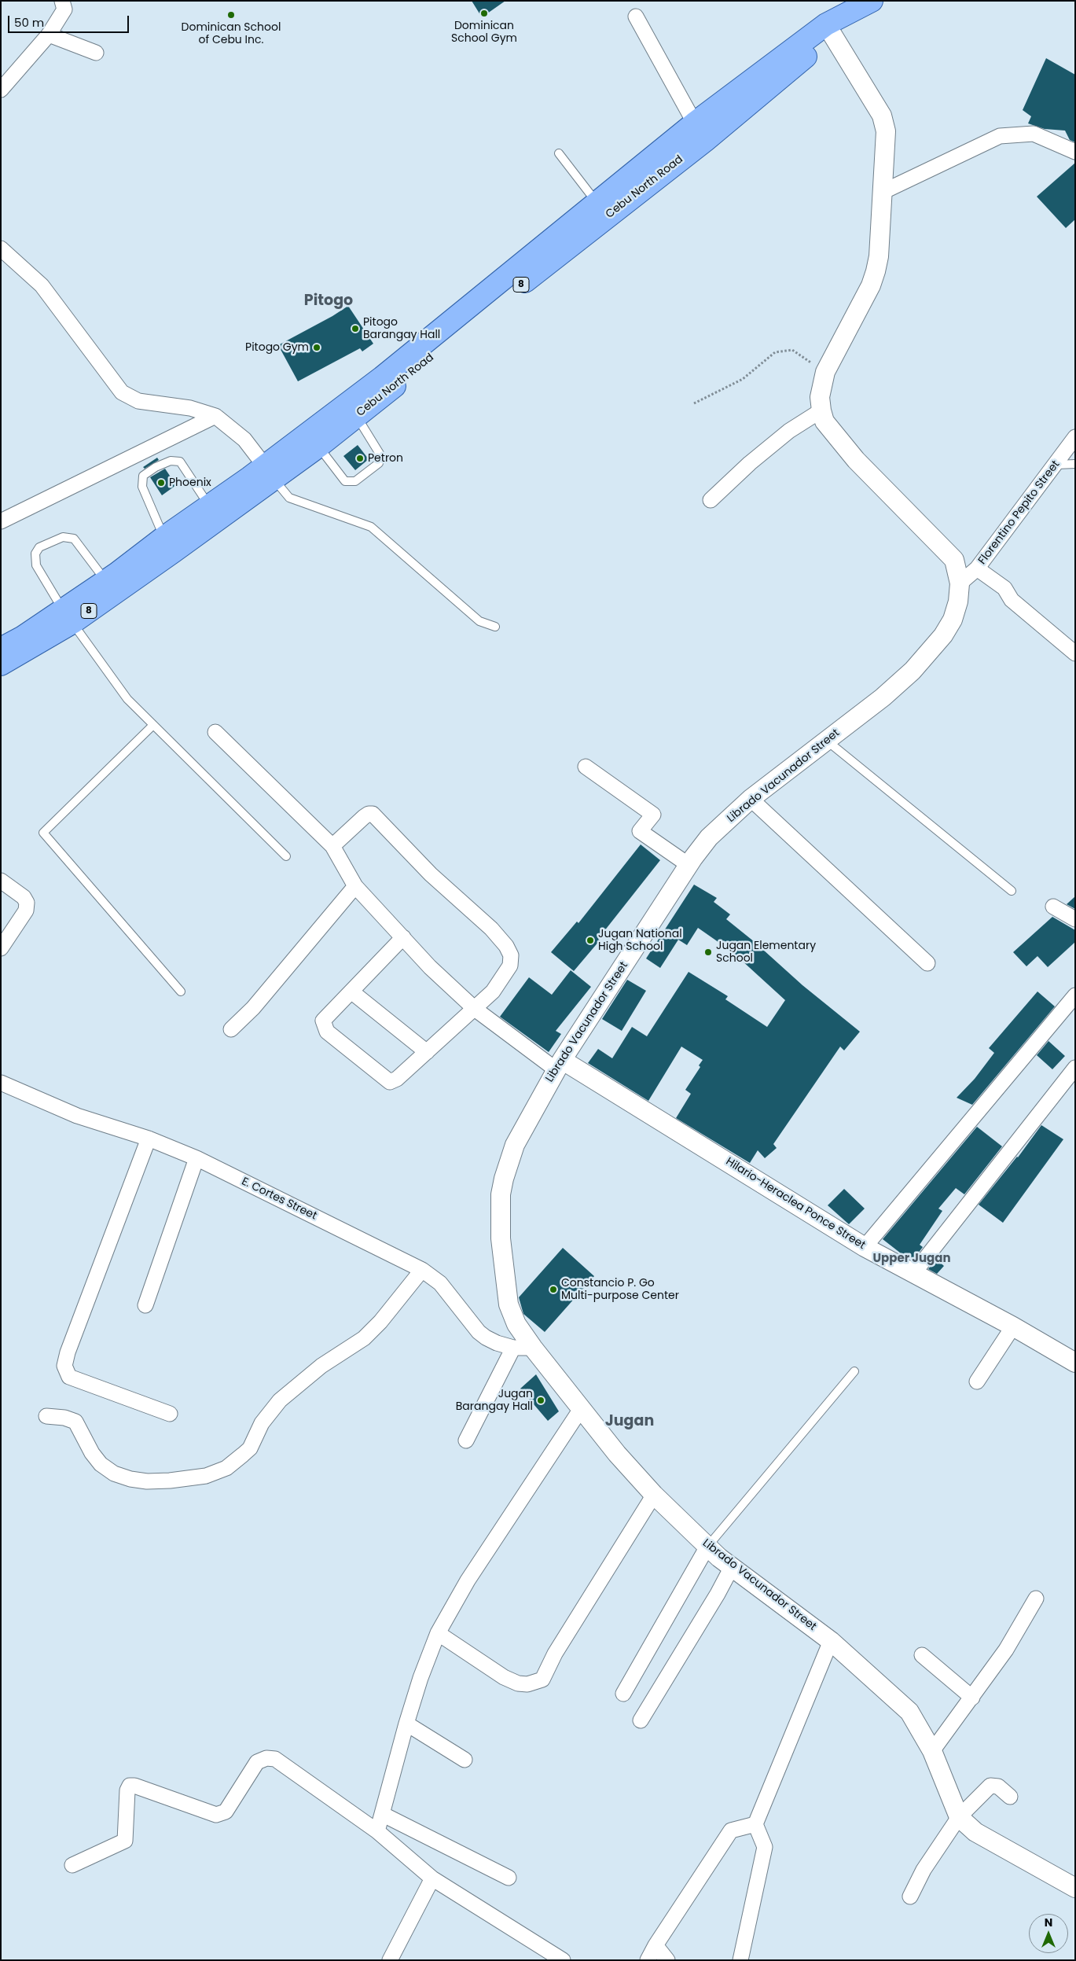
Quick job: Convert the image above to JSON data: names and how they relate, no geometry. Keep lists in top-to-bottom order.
{
  "streets": {
    "main road": ["Cebu North Road", "8"],
    "street": [
      "Florentino Pepito Street",
      "Librado Vacunador Street",
      "E. Cortes Street",
      "Hilario-Heraclea Ponce Street"
    ]
  },
  "crossings": [
    ["Cebu North Road", "Librado Vacunador Street"],
    ["Florentino Pepito Street", "Librado Vacunador Street"],
    ["Librado Vacunador Street", "E. Cortes Street"],
    ["Librado Vacunador Street", "Hilario-Heraclea Ponce Street"]
  ],
  "districts": ["Pitogo", "Upper Jugan", "Jugan"],
  "places": [
    "Dominican School Gym",
    "Dominican School of Cebu Inc.",
    "Pitogo Barangay Hall",
    "Pitogo Gym",
    "Petron",
    "Phoenix",
    "Jugan National High School",
    "Jugan Elementary School",
    "Constancio P. Go Multi-purpose Center",
    "Jugan Barangay Hall"
  ],
  "scale_bar": "50 m",
  "north": "top"
}
